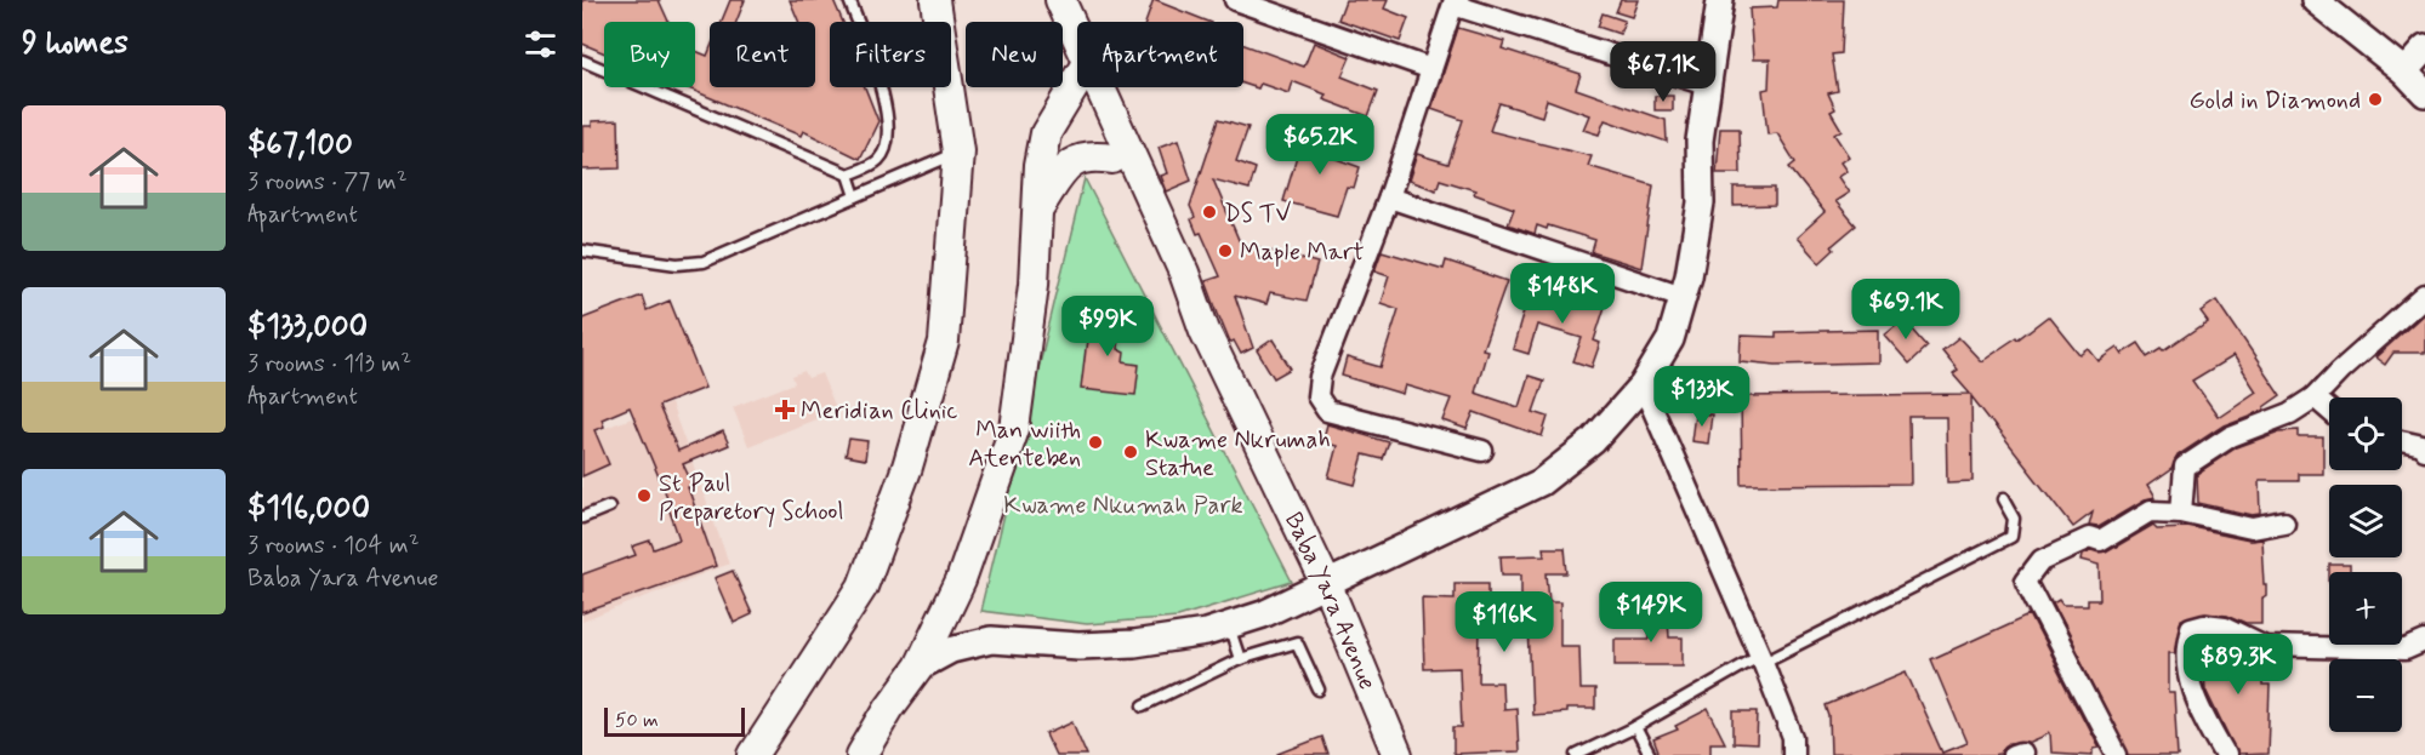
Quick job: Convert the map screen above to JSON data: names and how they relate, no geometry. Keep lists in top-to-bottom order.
{
  "streets": {
    "main road": ["Baba Yara Avenue"]
  },
  "parks": ["Kwame Nkumah Park"],
  "places": {
    "other": [
      "Gold in Diamond",
      "DS TV",
      "Maple Mart",
      "Man wiith Atenteben",
      "Kwame Nkrumah Statue",
      "St Paul Preparetory School"
    ],
    "health": ["Meridian Clinic"]
  },
  "scale_bar": "50 m",
  "page": {
    "heading": "9 homes",
    "chip": [
      "Buy",
      "Rent",
      "Filters",
      "New",
      "Apartment"
    ],
    "price": [
      "$67.1K",
      "$65.2K",
      "$148K",
      "$69.1K",
      "$99K",
      "$133K",
      "$149K",
      "$116K",
      "$89.3K"
    ],
    "list": [
      {
        "name": "$67,100",
        "note": "3 rooms · 77 m² · Apartment"
      },
      {
        "name": "$133,000",
        "note": "3 rooms · 113 m² · Apartment"
      },
      {
        "name": "$116,000",
        "note": "3 rooms · 104 m² · Baba Yara Avenue"
      }
    ],
    "map_buttons": ["+", "−"],
    "scale": "50 m"
  }
}
